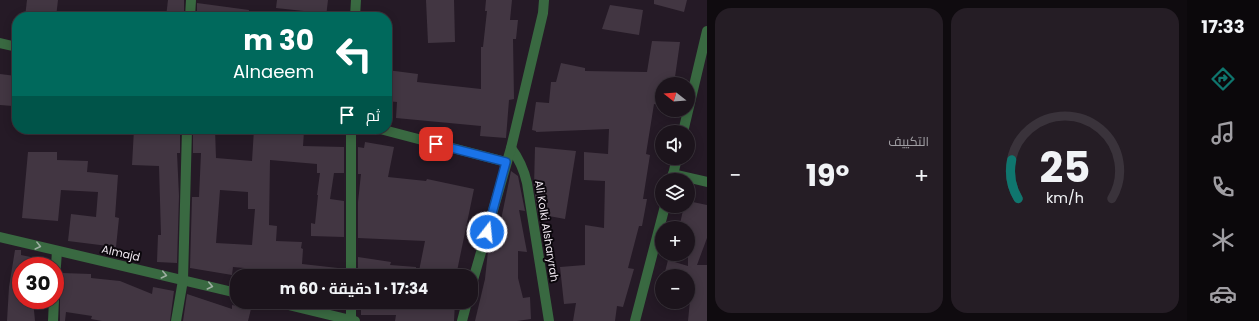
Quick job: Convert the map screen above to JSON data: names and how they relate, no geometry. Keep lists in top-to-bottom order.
{
  "streets": {
    "street": ["Ali Kolki Alsharyrah", "Almajd"]
  },
  "one_way": ["Almajd"],
  "north": "left",
  "page": {
    "tabs": "17:33",
    "tile": "التكييف",
    "turn": ["30 m", "Alnaeem"],
    "map_buttons": ["+", "−"],
    "then": "ثم",
    "heat": ["−", "19°", "+"],
    "limit": "30",
    "trip": "17:34 · 1 دقيقة · 60 m",
    "gauge": ["25", "km/h"]
  }
}
